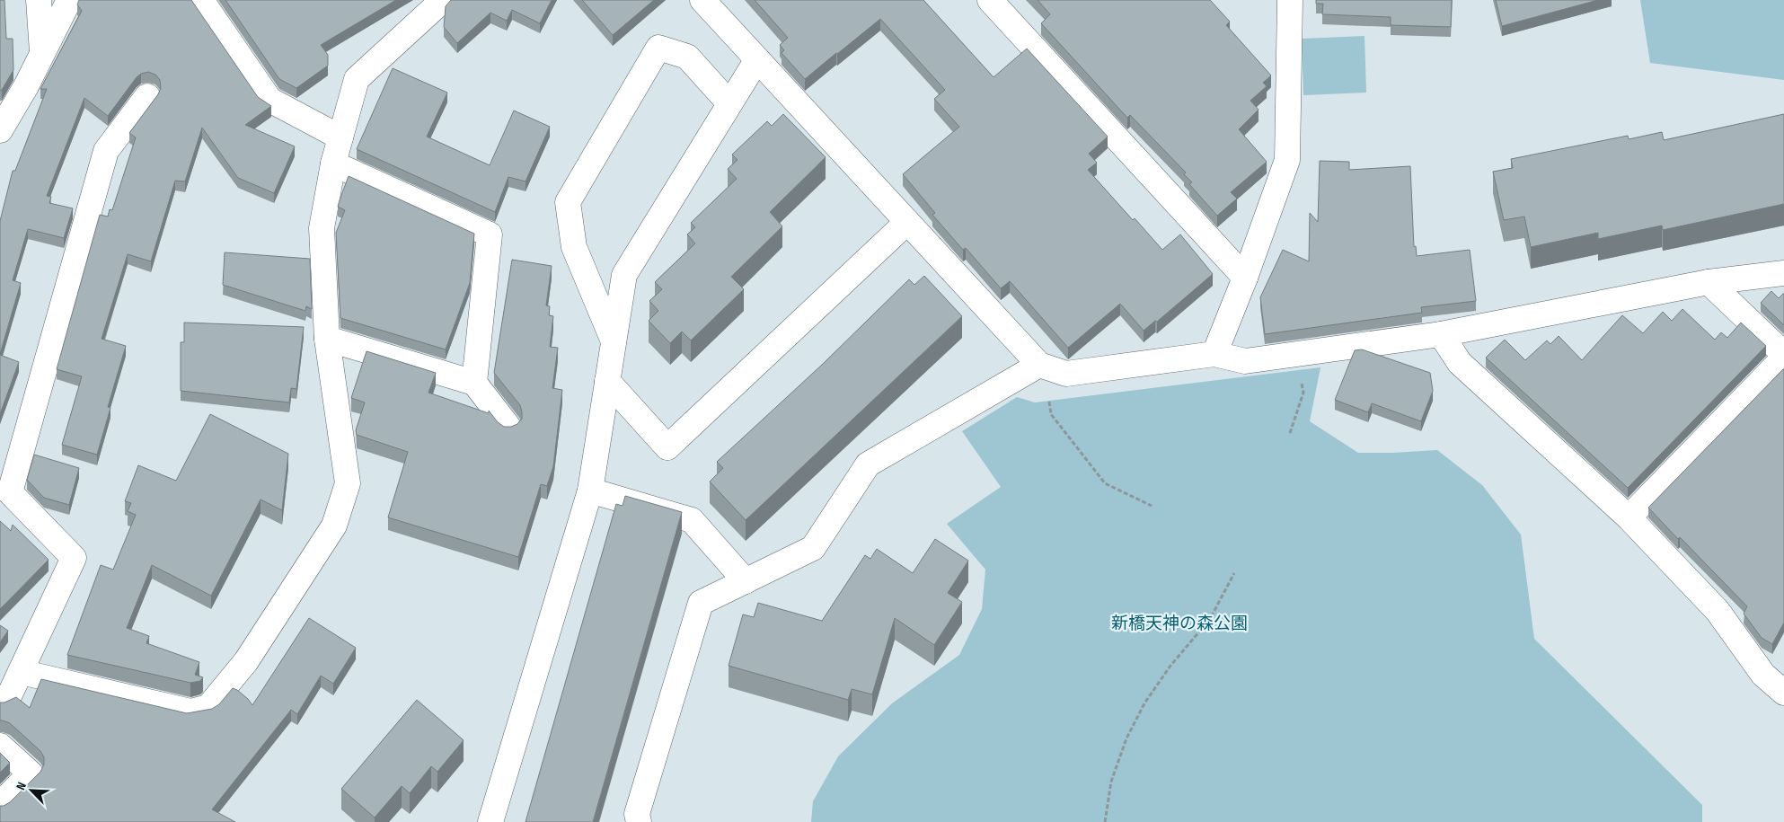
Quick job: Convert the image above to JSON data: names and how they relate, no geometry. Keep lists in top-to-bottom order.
{
  "parks": ["新橋天神の森公園"],
  "north": "top left"
}
